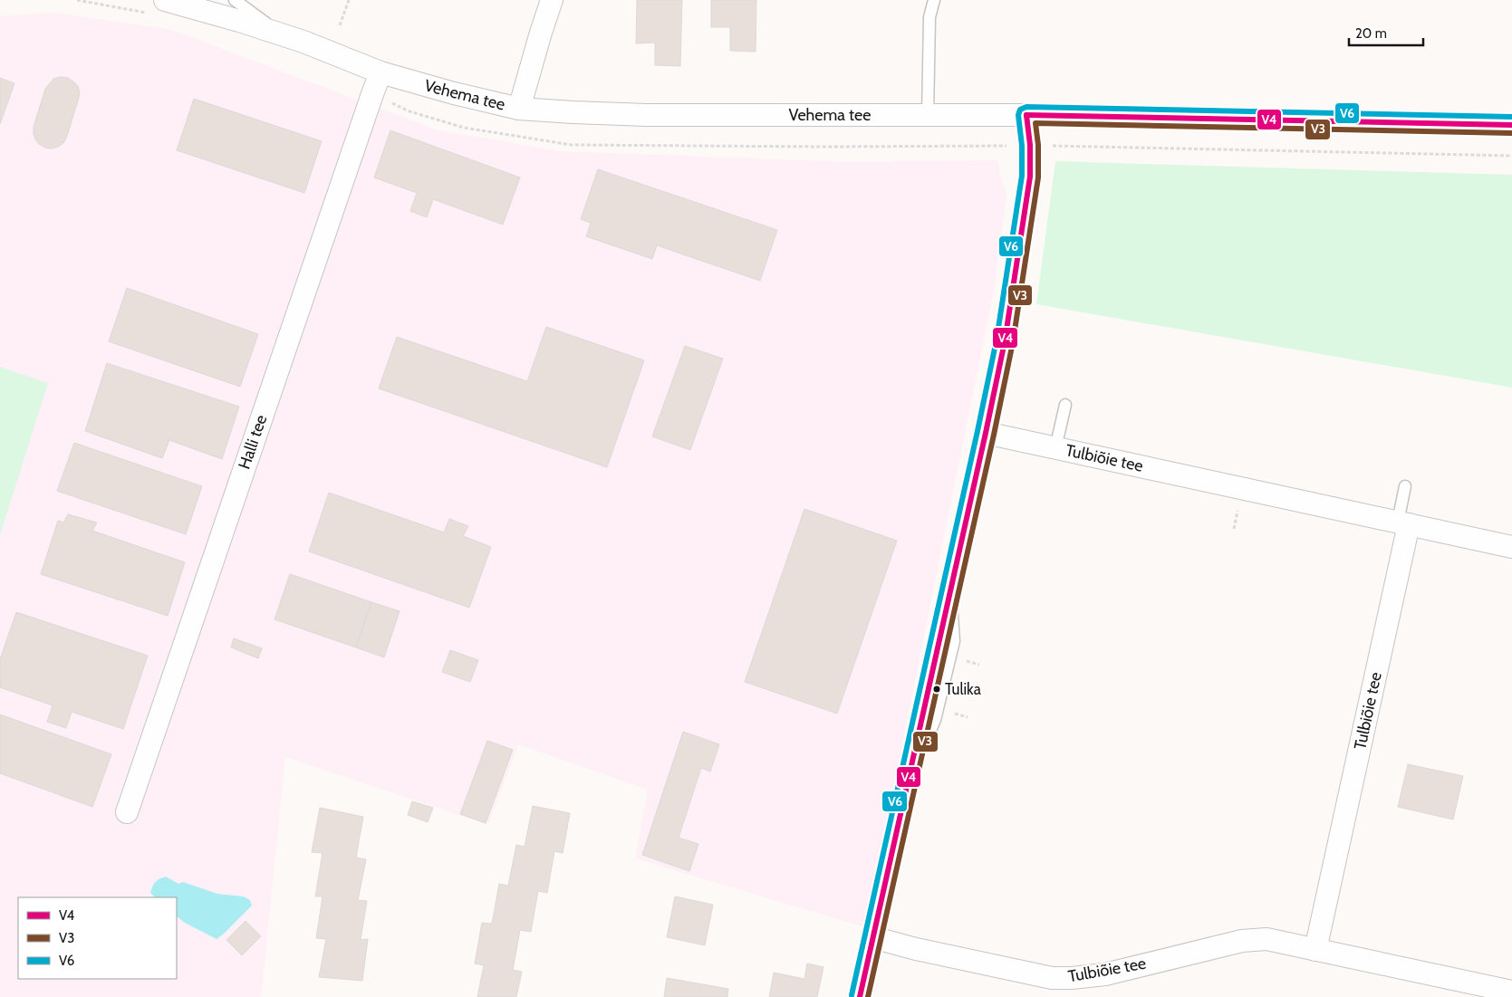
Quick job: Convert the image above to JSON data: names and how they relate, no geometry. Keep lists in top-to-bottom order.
{
  "streets": {
    "street": ["Vehema tee", "Halli tee", "Tulbiõie tee"]
  },
  "crossings": [
    ["Vehema tee", "Halli tee"]
  ],
  "places": ["Tulika"],
  "lines": ["transit line V6", "transit line V4", "transit line V3"],
  "legend": ["V4", "V3", "V6"],
  "scale_bar": "20 m"
}
